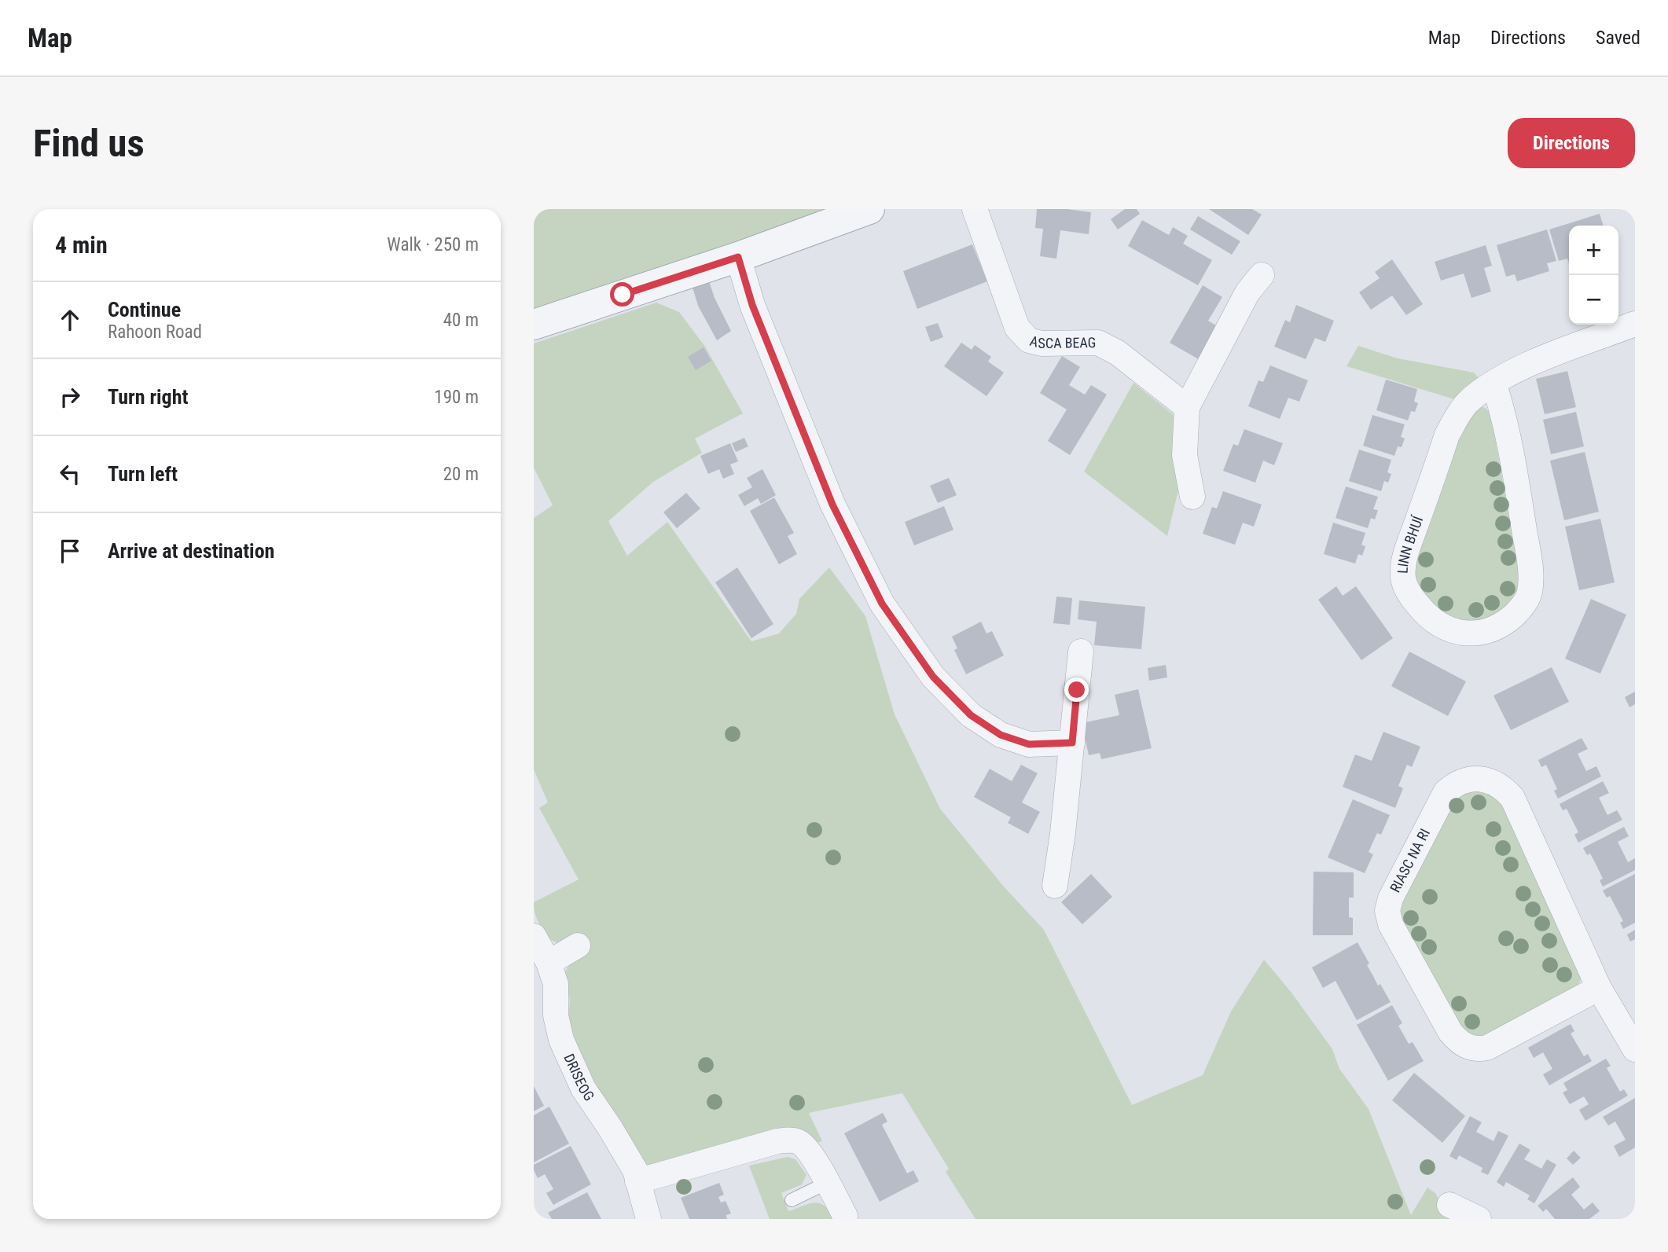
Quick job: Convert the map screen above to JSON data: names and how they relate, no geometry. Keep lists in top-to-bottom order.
{
  "streets": {
    "street": [
      "ASCA BEAG",
      "LINN BHUÍ",
      "RIASC NA RI",
      "DRISEOG"
    ]
  },
  "page": {
    "header": "Map",
    "nav": ["Map", "Directions", "Saved"],
    "buttons": "Directions",
    "title": "Find us",
    "heading": ["4 min", "Walk · 250 m"],
    "map_buttons": ["+", "−"],
    "list": [
      ["Continue", "Rahoon Road", "40 m"],
      ["Turn right", "190 m"],
      ["Turn left", "20 m"],
      "Arrive at destination"
    ]
  }
}
